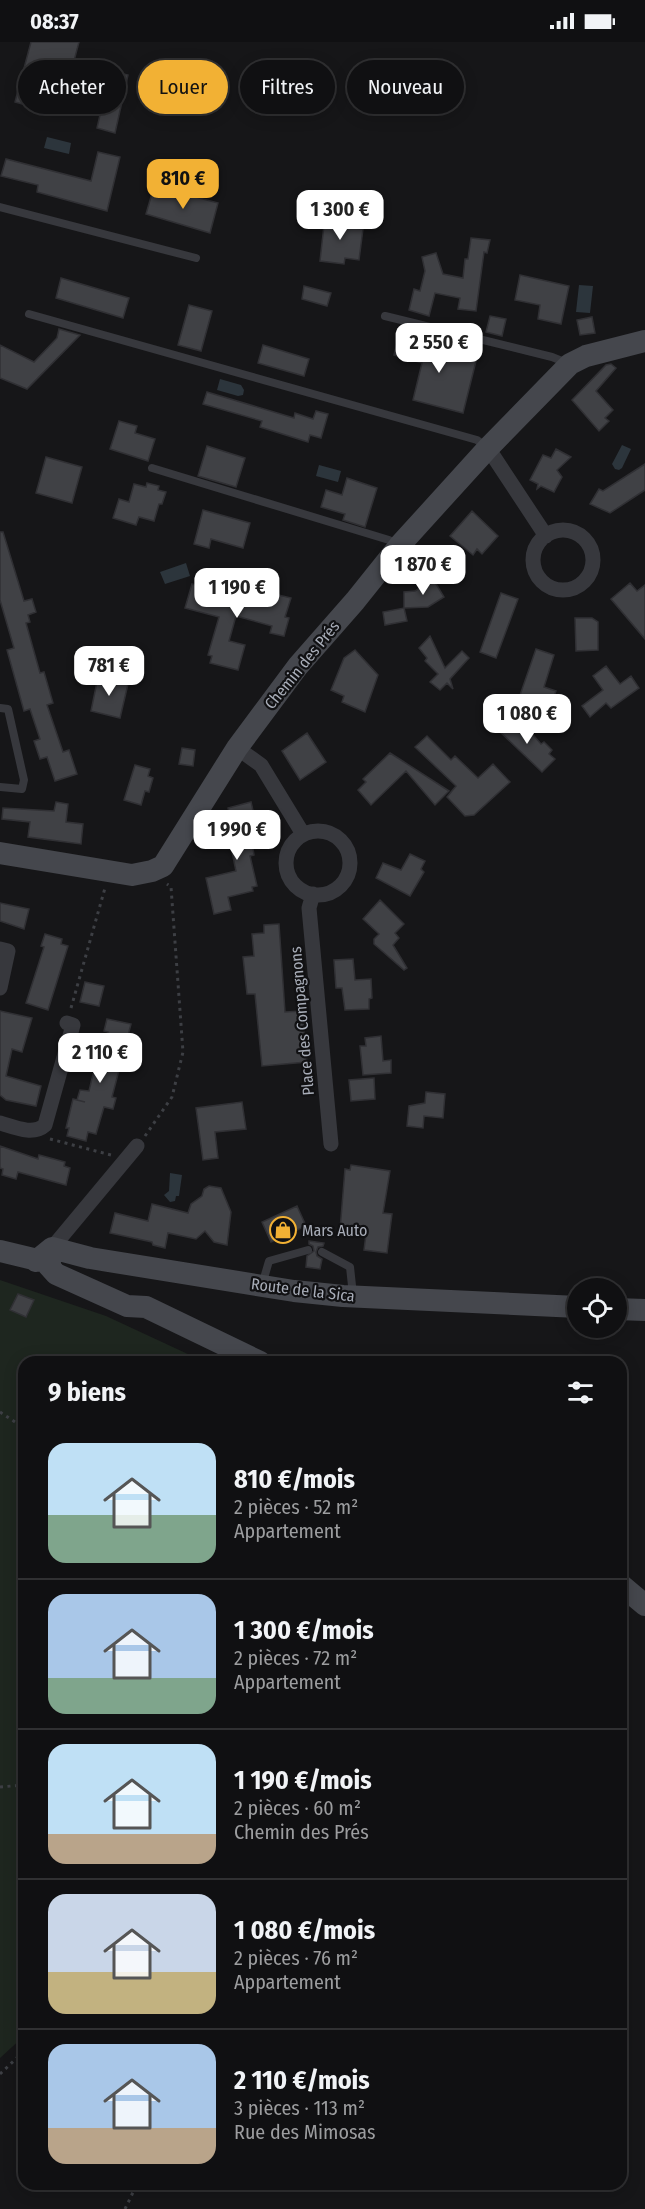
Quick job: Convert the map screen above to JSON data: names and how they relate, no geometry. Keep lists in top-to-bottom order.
{
  "streets": {
    "street": ["Chemin des Prés", "Place des Compagnons", "Route de la Sica"]
  },
  "places": {
    "shop": ["Mars Auto"]
  },
  "page": {
    "status": "08:37",
    "chip": [
      "Acheter",
      "Louer",
      "Filtres",
      "Nouveau"
    ],
    "price": [
      "810 €",
      "1 300 €",
      "2 550 €",
      "1 870 €",
      "1 190 €",
      "781 €",
      "1 080 €",
      "1 990 €",
      "2 110 €"
    ],
    "heading": "9 biens",
    "list": [
      {
        "name": "810 €/mois",
        "note": "2 pièces · 52 m² · Appartement"
      },
      {
        "name": "1 300 €/mois",
        "note": "2 pièces · 72 m² · Appartement"
      },
      {
        "name": "1 190 €/mois",
        "note": "2 pièces · 60 m² · Chemin des Prés"
      },
      {
        "name": "1 080 €/mois",
        "note": "2 pièces · 76 m² · Appartement"
      },
      {
        "name": "2 110 €/mois",
        "note": "3 pièces · 113 m² · Rue des Mimosas"
      }
    ]
  }
}
